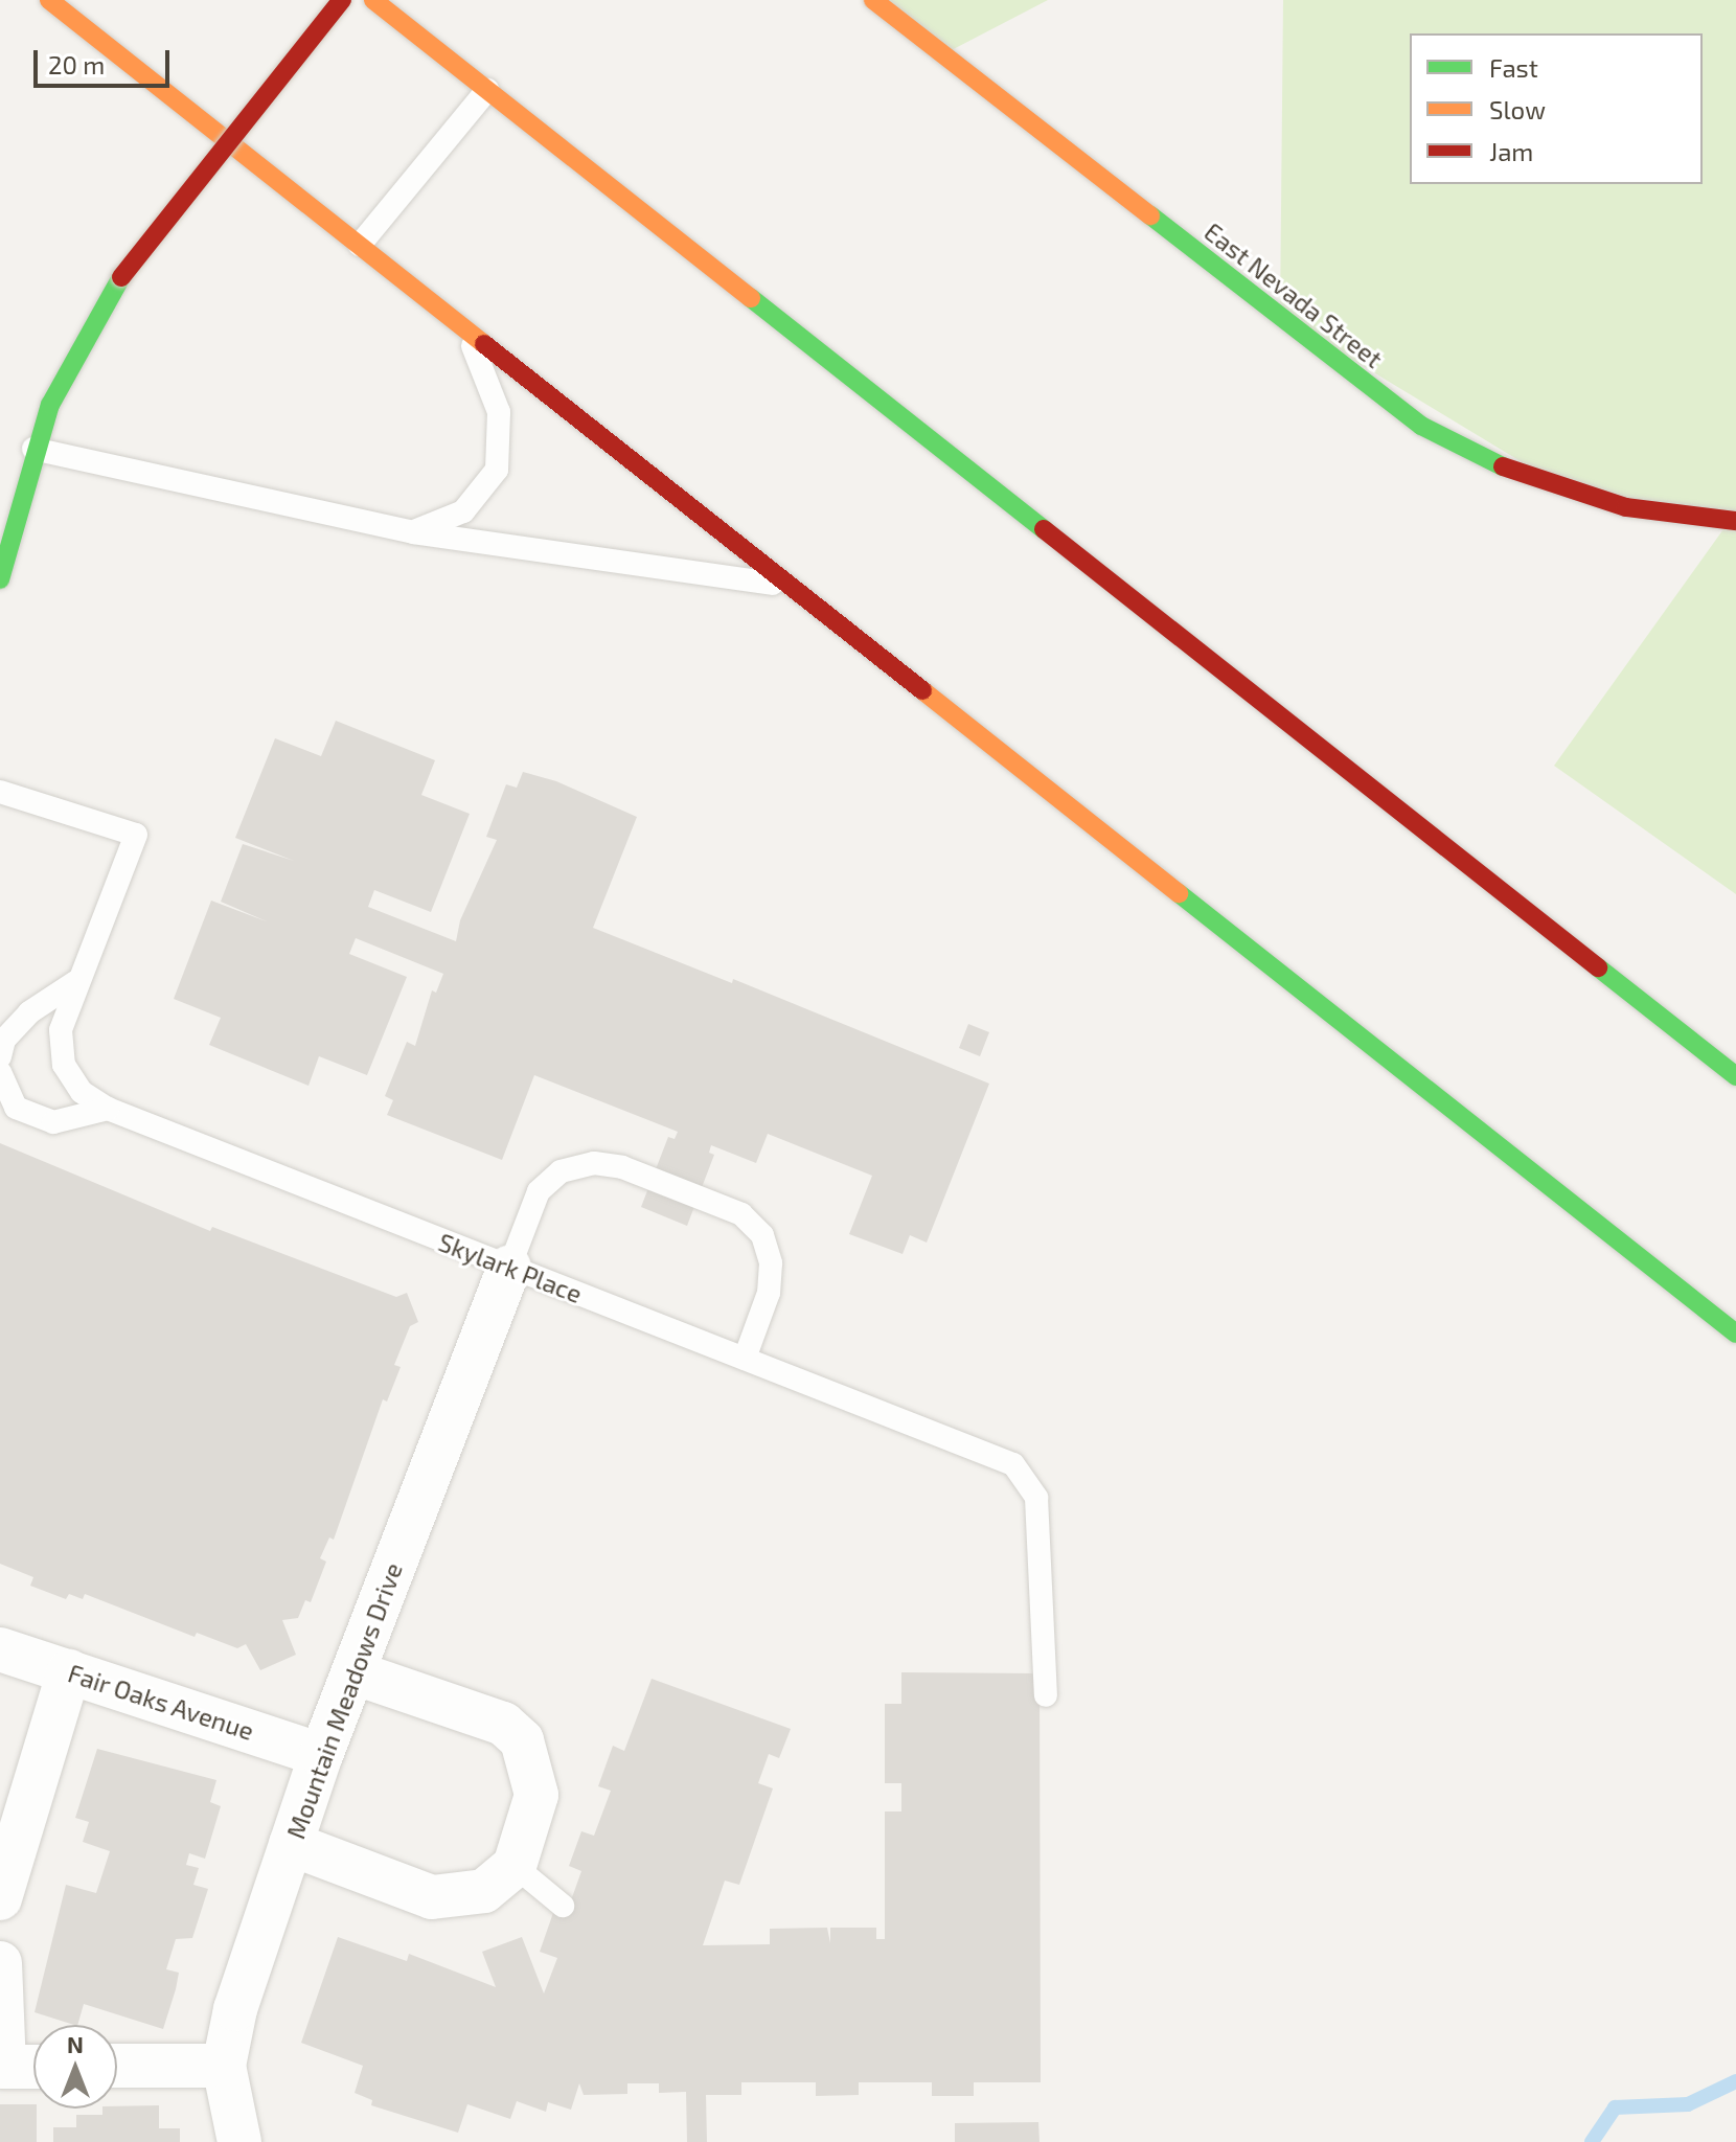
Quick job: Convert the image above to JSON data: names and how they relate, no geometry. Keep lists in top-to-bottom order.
{
  "streets": {
    "main road": ["East Nevada Street"],
    "street": ["Mountain Meadows Drive", "Fair Oaks Avenue"],
    "lane": ["Skylark Place"]
  },
  "crossings": [
    ["Skylark Place", "Mountain Meadows Drive"],
    ["Mountain Meadows Drive", "Fair Oaks Avenue"]
  ],
  "legend": ["Fast", "Slow", "Jam"],
  "scale_bar": "20 m",
  "north": "top"
}
